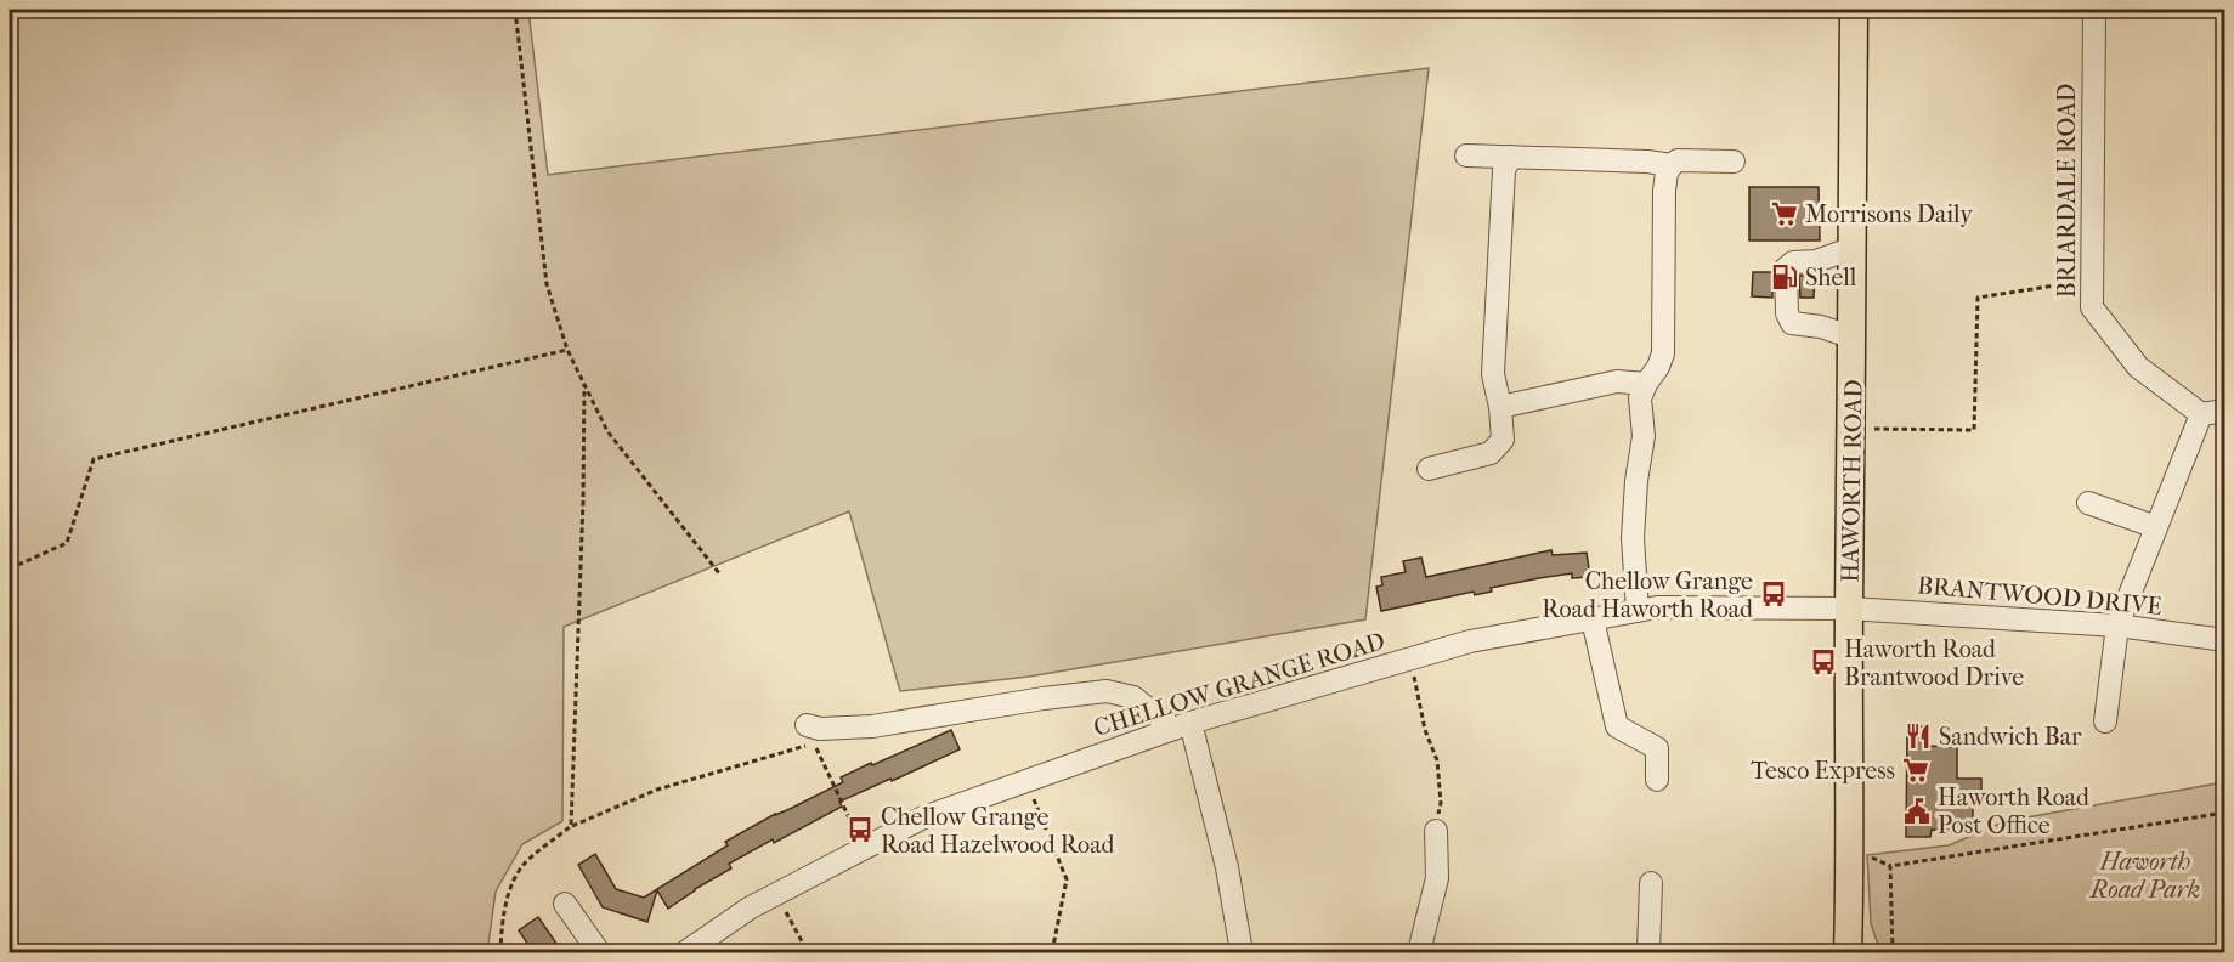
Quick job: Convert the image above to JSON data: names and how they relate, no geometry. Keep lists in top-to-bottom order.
{
  "streets": {
    "main road": ["HAWORTH ROAD"],
    "street": ["BRIARDALE ROAD", "BRANTWOOD DRIVE", "CHELLOW GRANGE ROAD"]
  },
  "crossings": [
    ["HAWORTH ROAD", "BRANTWOOD DRIVE"],
    ["HAWORTH ROAD", "CHELLOW GRANGE ROAD"],
    ["BRANTWOOD DRIVE", "CHELLOW GRANGE ROAD"]
  ],
  "parks": ["Haworth Road Park"],
  "places": {
    "supermarket": ["Morrisons Daily", "Tesco Express"],
    "fuel station": ["Shell"],
    "bus stop": ["Chellow Grange Road Haworth Road", "Haworth Road Brantwood Drive", "Chellow Grange Road Hazelwood Road"],
    "restaurant": ["Sandwich Bar"],
    "public building": ["Haworth Road Post Office"]
  }
}
